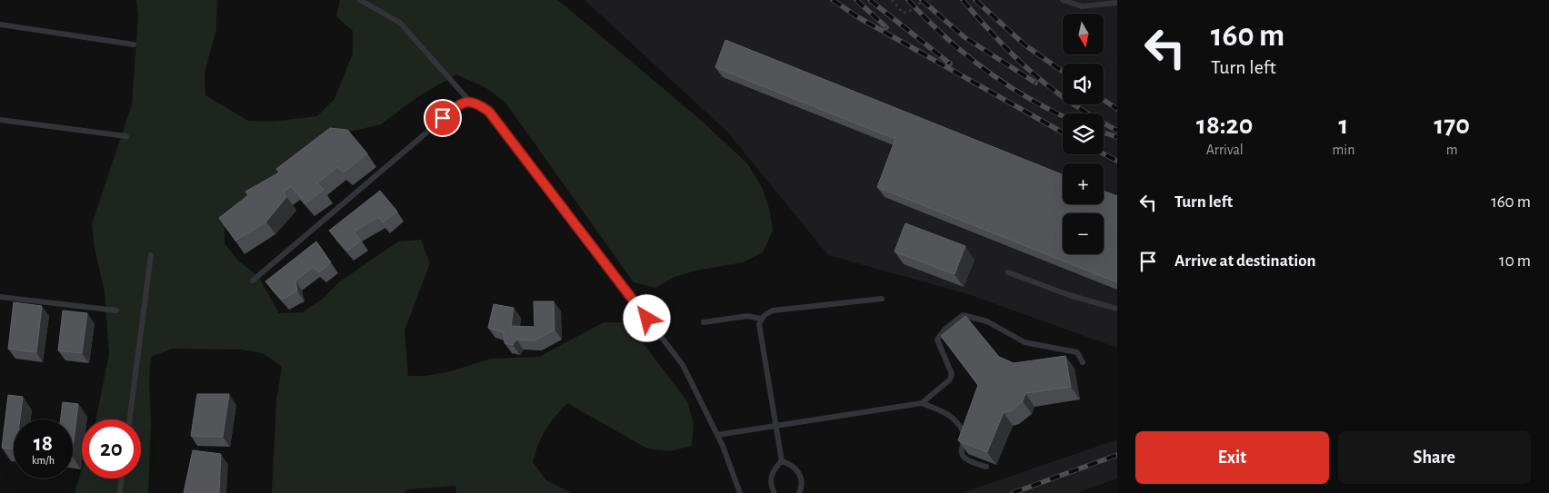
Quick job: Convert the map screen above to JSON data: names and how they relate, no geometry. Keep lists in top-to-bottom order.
{
  "north": "bottom",
  "page": {
    "turn": ["160 m", "Turn left"],
    "map_buttons": ["+", "−"],
    "eta": [
      "18:20",
      "Arrival",
      "1",
      "min",
      "170",
      "m"
    ],
    "list": [
      {
        "name": "Turn left",
        "value": "160 m"
      },
      {
        "name": "Arrive at destination",
        "value": "10 m"
      }
    ],
    "speed": "18 km/h",
    "limit": "20",
    "buttons": ["Exit", "Share"]
  }
}
